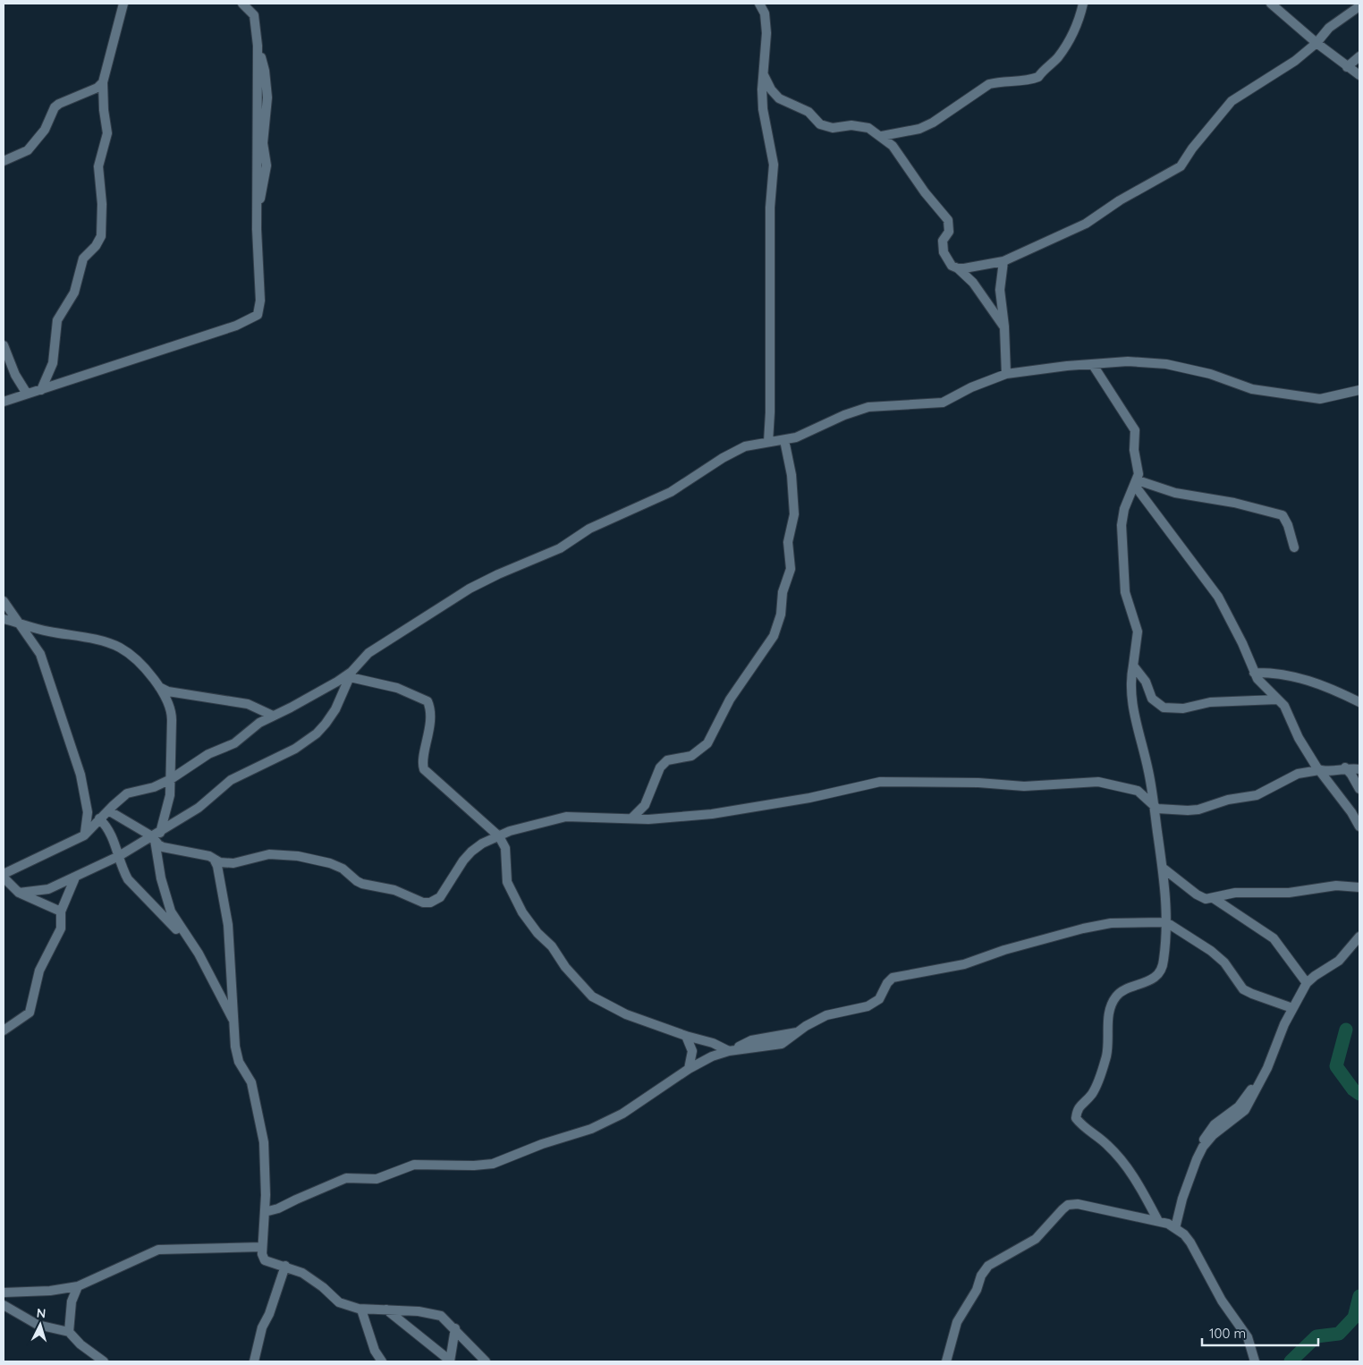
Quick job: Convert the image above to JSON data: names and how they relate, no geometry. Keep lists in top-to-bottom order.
{
  "scale_bar": "100 m",
  "north": "top"
}
